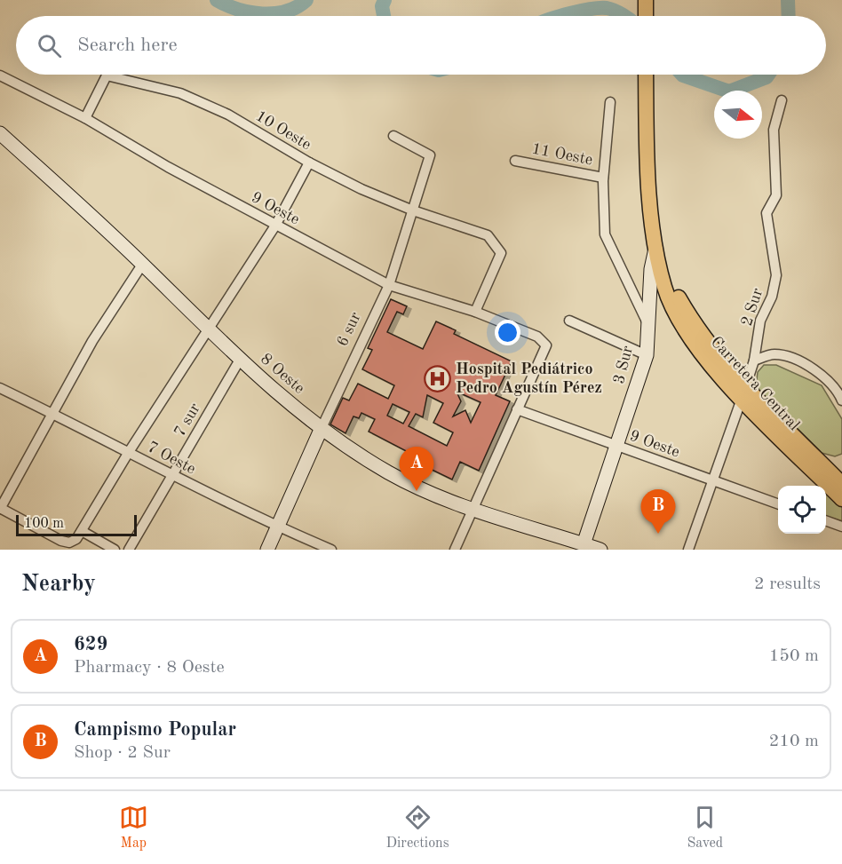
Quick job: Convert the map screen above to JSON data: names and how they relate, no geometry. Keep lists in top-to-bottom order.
{
  "streets": {
    "main road": [
      "6 sur",
      "3 Sur",
      "8 Oeste",
      "Carretera Central"
    ],
    "street": [
      "10 Oeste",
      "11 Oeste",
      "9 Oeste",
      "2 Sur",
      "7 sur",
      "7 Oeste"
    ]
  },
  "crossings": [
    ["10 Oeste", "9 Oeste"],
    ["10 Oeste", "6 sur"],
    ["9 Oeste", "2 Sur"],
    ["9 Oeste", "6 sur"],
    ["9 Oeste", "3 Sur"],
    ["2 Sur", "Carretera Central"],
    ["6 sur", "8 Oeste"],
    ["6 sur", "7 Oeste"],
    ["3 Sur", "8 Oeste"],
    ["3 Sur", "Carretera Central"],
    ["8 Oeste", "7 sur"],
    ["7 sur", "7 Oeste"]
  ],
  "places": {
    "hospital": ["Hospital Pediátrico Pedro Agustín Pérez"]
  },
  "scale_bar": "100 m",
  "north": "right",
  "page": {
    "search": "Search here",
    "pins": ["A", "B"],
    "scale": "100 m",
    "heading": ["Nearby", "2 results"],
    "list": [
      {
        "mark": "A",
        "name": "629",
        "note": "Pharmacy · 8 Oeste",
        "value": "150 m"
      },
      {
        "mark": "B",
        "name": "Campismo Popular",
        "note": "Shop · 2 Sur",
        "value": "210 m"
      }
    ],
    "nav": ["Map", "Directions", "Saved"]
  }
}
